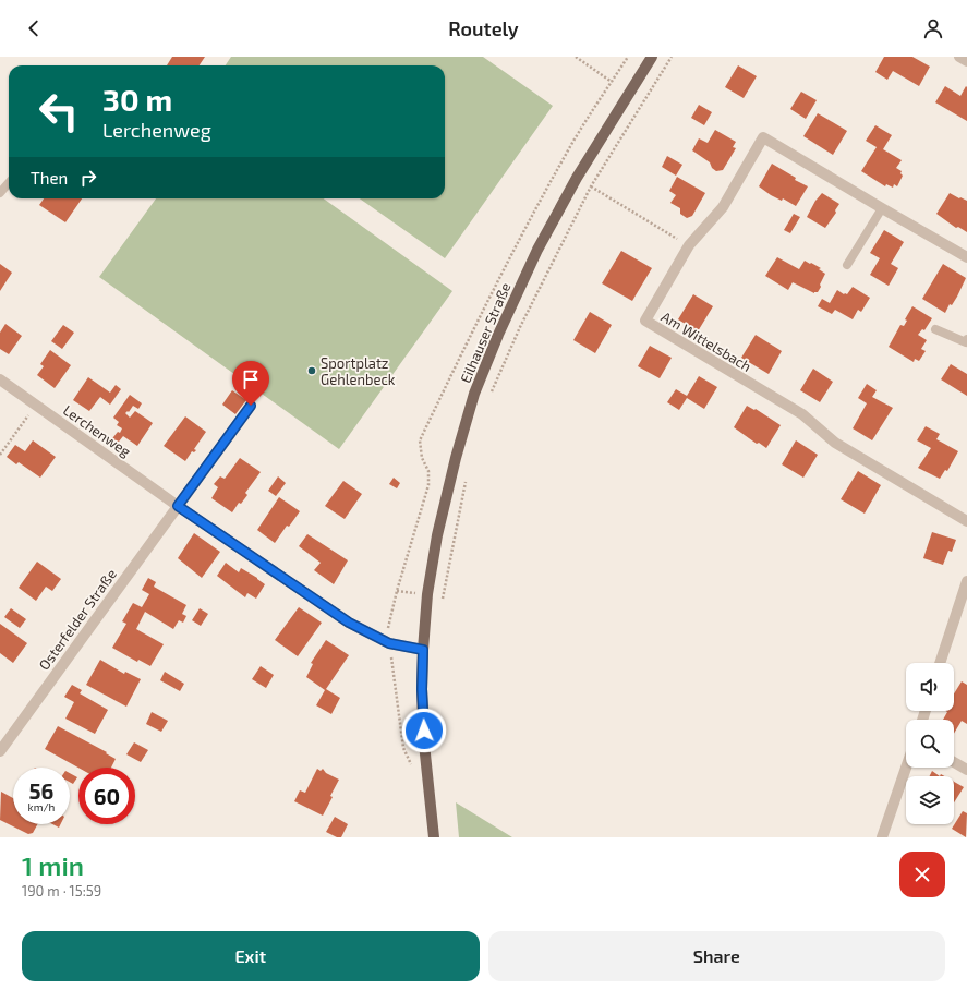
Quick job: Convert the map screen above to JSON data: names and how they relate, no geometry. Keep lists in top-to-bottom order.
{
  "streets": {
    "main road": ["Eilhauser Straße"],
    "street": ["Am Wittelsbach", "Lerchenweg", "Osterfelder Straße"]
  },
  "crossings": [
    ["Eilhauser Straße", "Lerchenweg"],
    ["Lerchenweg", "Osterfelder Straße"]
  ],
  "places": ["Sportplatz Gehlenbeck"],
  "page": {
    "header": "Routely",
    "turn": ["30 m", "Lerchenweg"],
    "then": "Then",
    "speed": "56 km/h",
    "limit": "60",
    "heading": ["1 min", "190 m · 15:59"],
    "buttons": ["Exit", "Share"]
  }
}
